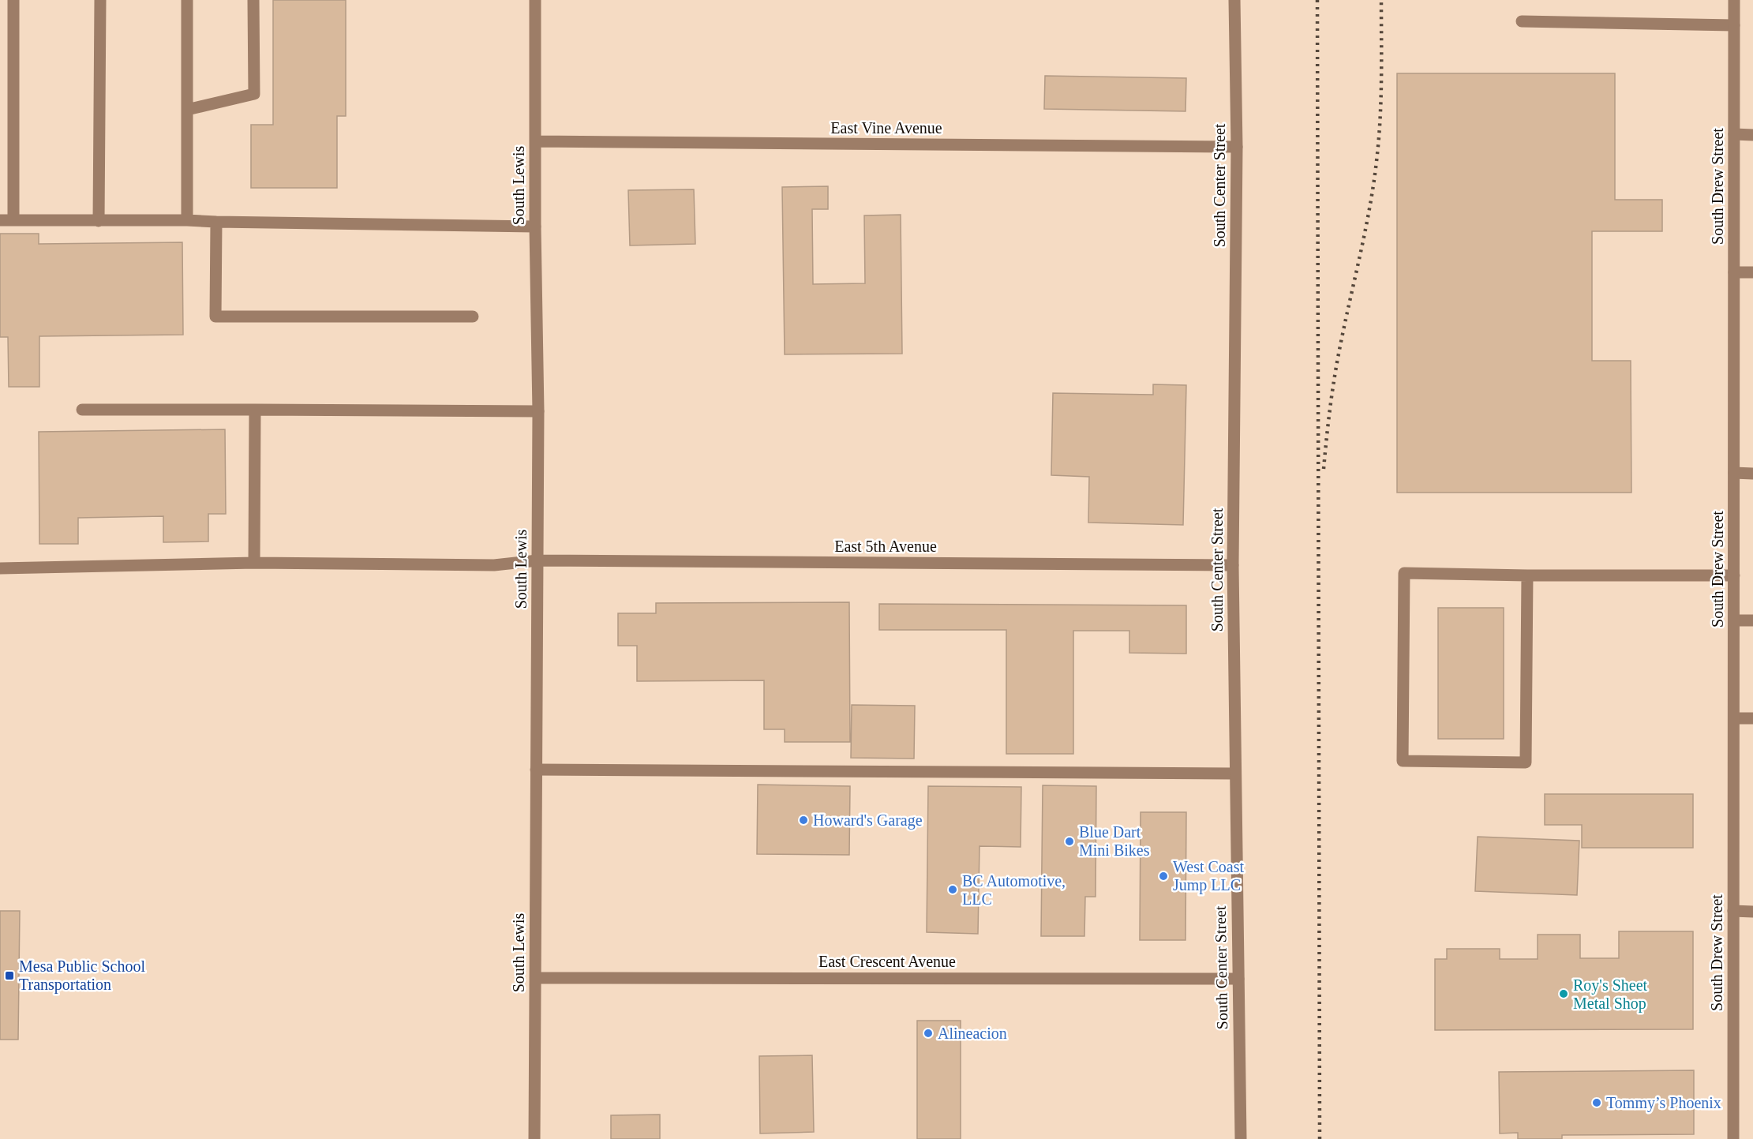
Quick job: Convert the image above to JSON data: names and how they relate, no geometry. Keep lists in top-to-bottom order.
{
  "streets": {
    "street": [
      "East Vine Avenue",
      "South Lewis",
      "South Center Street",
      "South Drew Street",
      "East 5th Avenue",
      "East Crescent Avenue"
    ]
  },
  "crossings": [
    ["East Vine Avenue", "South Lewis"],
    ["East Vine Avenue", "South Center Street"],
    ["South Lewis", "East 5th Avenue"],
    ["South Lewis", "East Crescent Avenue"],
    ["South Center Street", "East 5th Avenue"],
    ["South Center Street", "East Crescent Avenue"]
  ],
  "places": {
    "other": [
      "Howard's Garage",
      "Blue Dart Mini Bikes",
      "West Coast Jump LLC",
      "BC Automotive, LLC",
      "Roy's Sheet Metal Shop",
      "Alineacion",
      "Tommy’s Phoenix"
    ],
    "transit": ["Mesa Public School Transportation"]
  }
}
